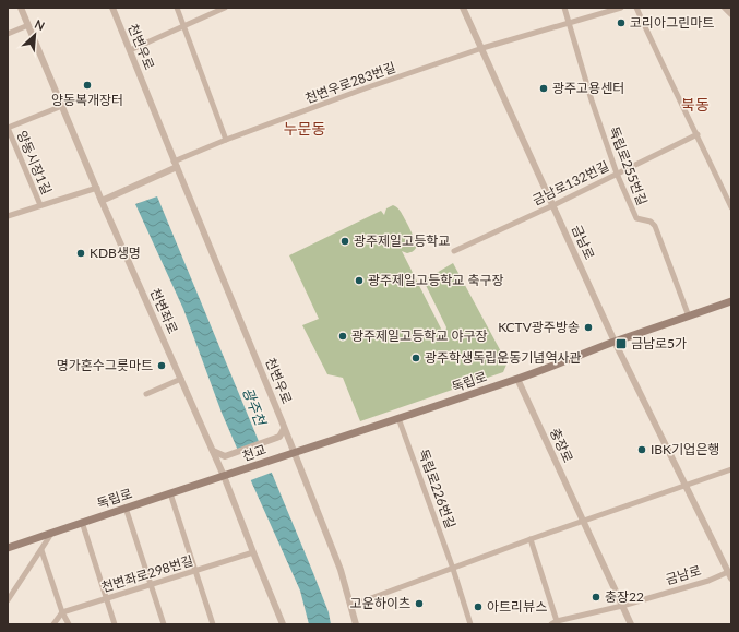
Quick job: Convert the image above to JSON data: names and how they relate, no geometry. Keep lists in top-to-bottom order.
{
  "streets": {
    "main road": ["독립로", "천교"],
    "street": [
      "천변우로",
      "천변우로283번길",
      "양동시장1길",
      "독립로255번길",
      "금남로132번길",
      "금남로",
      "천변좌로",
      "충장로",
      "독립로226번길",
      "천변좌로298번길"
    ]
  },
  "crossings": [
    ["천변우로", "천변우로283번길"],
    ["천변우로", "독립로"],
    ["천변우로", "천교"],
    ["천변우로283번길", "독립로255번길"],
    ["천변우로283번길", "금남로"],
    ["독립로255번길", "금남로132번길"],
    ["독립로255번길", "독립로"],
    ["금남로132번길", "금남로"],
    ["금남로", "독립로"],
    ["금남로", "충장로"],
    ["천변좌로", "독립로"],
    ["천변좌로", "천교"],
    ["천변좌로", "천변좌로298번길"],
    ["독립로", "충장로"],
    ["독립로", "천교"],
    ["독립로", "독립로226번길"]
  ],
  "districts": ["북동", "누문동"],
  "water": ["광주천"],
  "places": {
    "other": [
      "코리아그린마트",
      "양동복개장터",
      "광주고용센터",
      "광주제일고등학교",
      "KDB생명",
      "광주제일고등학교 축구장",
      "KCTV광주방송",
      "광주제일고등학교 야구장",
      "광주학생독립운동기념역사관",
      "명가혼수그릇마트",
      "IBK기업은행",
      "충장22",
      "고운하이츠",
      "아트리뷰스"
    ],
    "transit": ["금남로5가"]
  },
  "north": "top right"
}
